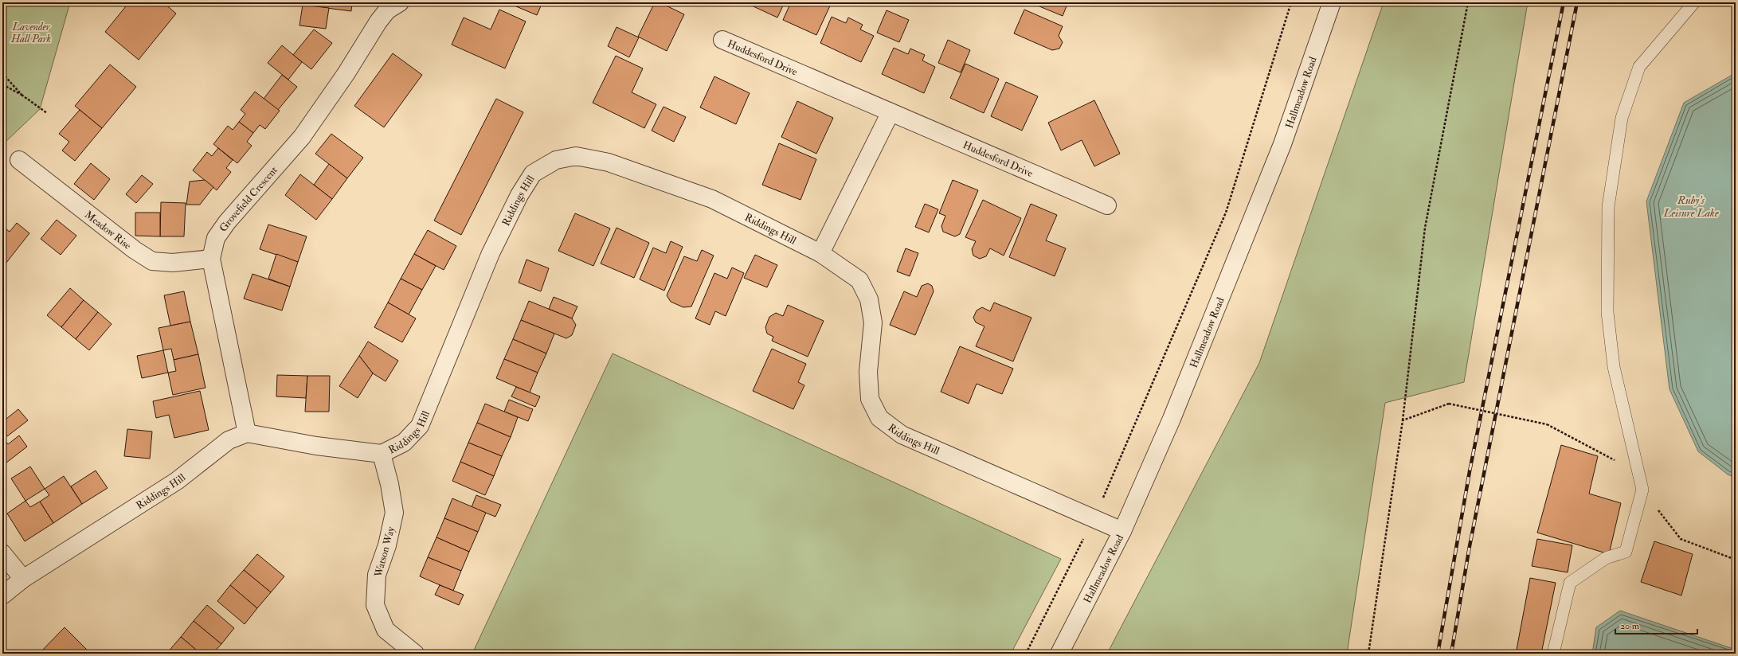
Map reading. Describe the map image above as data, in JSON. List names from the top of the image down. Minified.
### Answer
{"streets":{"street":["Huddesford Drive","Hallmeadow Road","Grovefield Crescent","Riddings Hill","Meadow Rise","Watson Way"]},"crossings":[["Hallmeadow Road","Riddings Hill"],["Grovefield Crescent","Riddings Hill"],["Grovefield Crescent","Meadow Rise"],["Riddings Hill","Watson Way"]],"water":["Ruby’s Leisure Lake"],"parks":["Lavender Hall Park"],"scale_bar":"20 m"}
